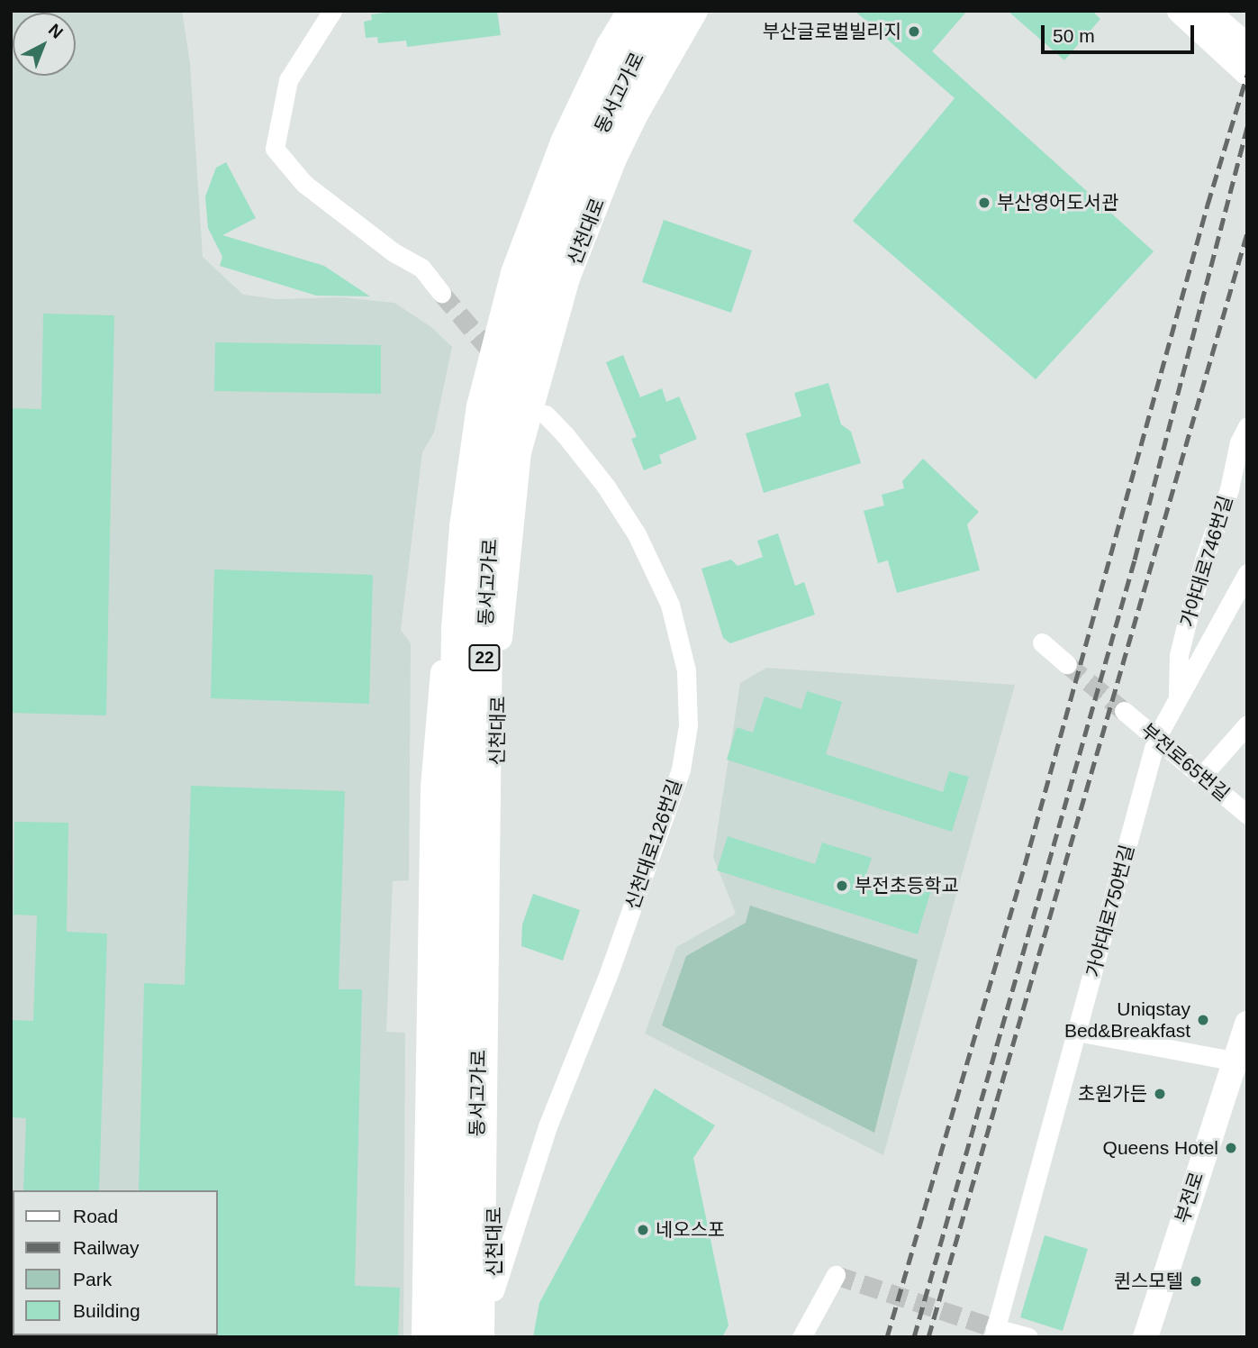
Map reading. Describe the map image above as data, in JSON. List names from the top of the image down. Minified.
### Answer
{"streets":{"highway":["동서고가로","22"],"main road":["신천대로","부전로"],"street":["가야대로746번길","부전로65번길","신천대로126번길","가야대로750번길"]},"crossings":[["신천대로","신천대로126번길"],["가야대로746번길","가야대로750번길"],["부전로65번길","가야대로750번길"]],"places":["부산글로벌빌리지","부산영어도서관","부전초등학교","Uniqstay Bed&Breakfast","초원가든","Queens Hotel","네오스포","퀸스모텔"],"legend":["Road","Railway","Park","Building"],"scale_bar":"50 m","north":"top right"}
